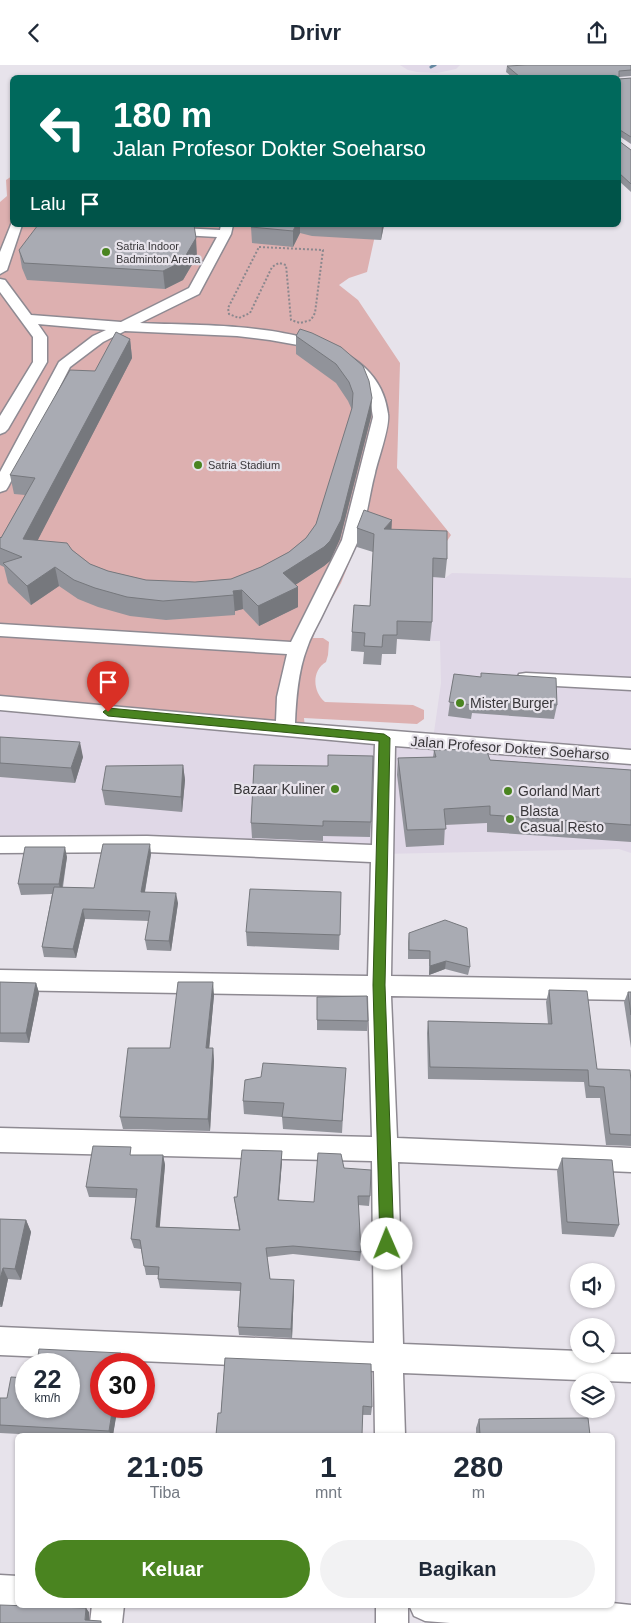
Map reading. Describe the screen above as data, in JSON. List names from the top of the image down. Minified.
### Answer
{"streets":{"street":["Jalan Profesor Dokter Soeharso"]},"places":["Satria Indoor Badminton Arena","Satria Stadium","Mister Burger","Bazaar Kuliner","Gorland Mart","Blasta Casual Resto"],"page":{"header":"Drivr","turn":["180 m","Jalan Profesor Dokter Soeharso"],"then":"Lalu","speed":"22 km/h","limit":"30","eta":["21:05","Tiba","1","mnt","280","m"],"buttons":["Keluar","Bagikan"]}}
